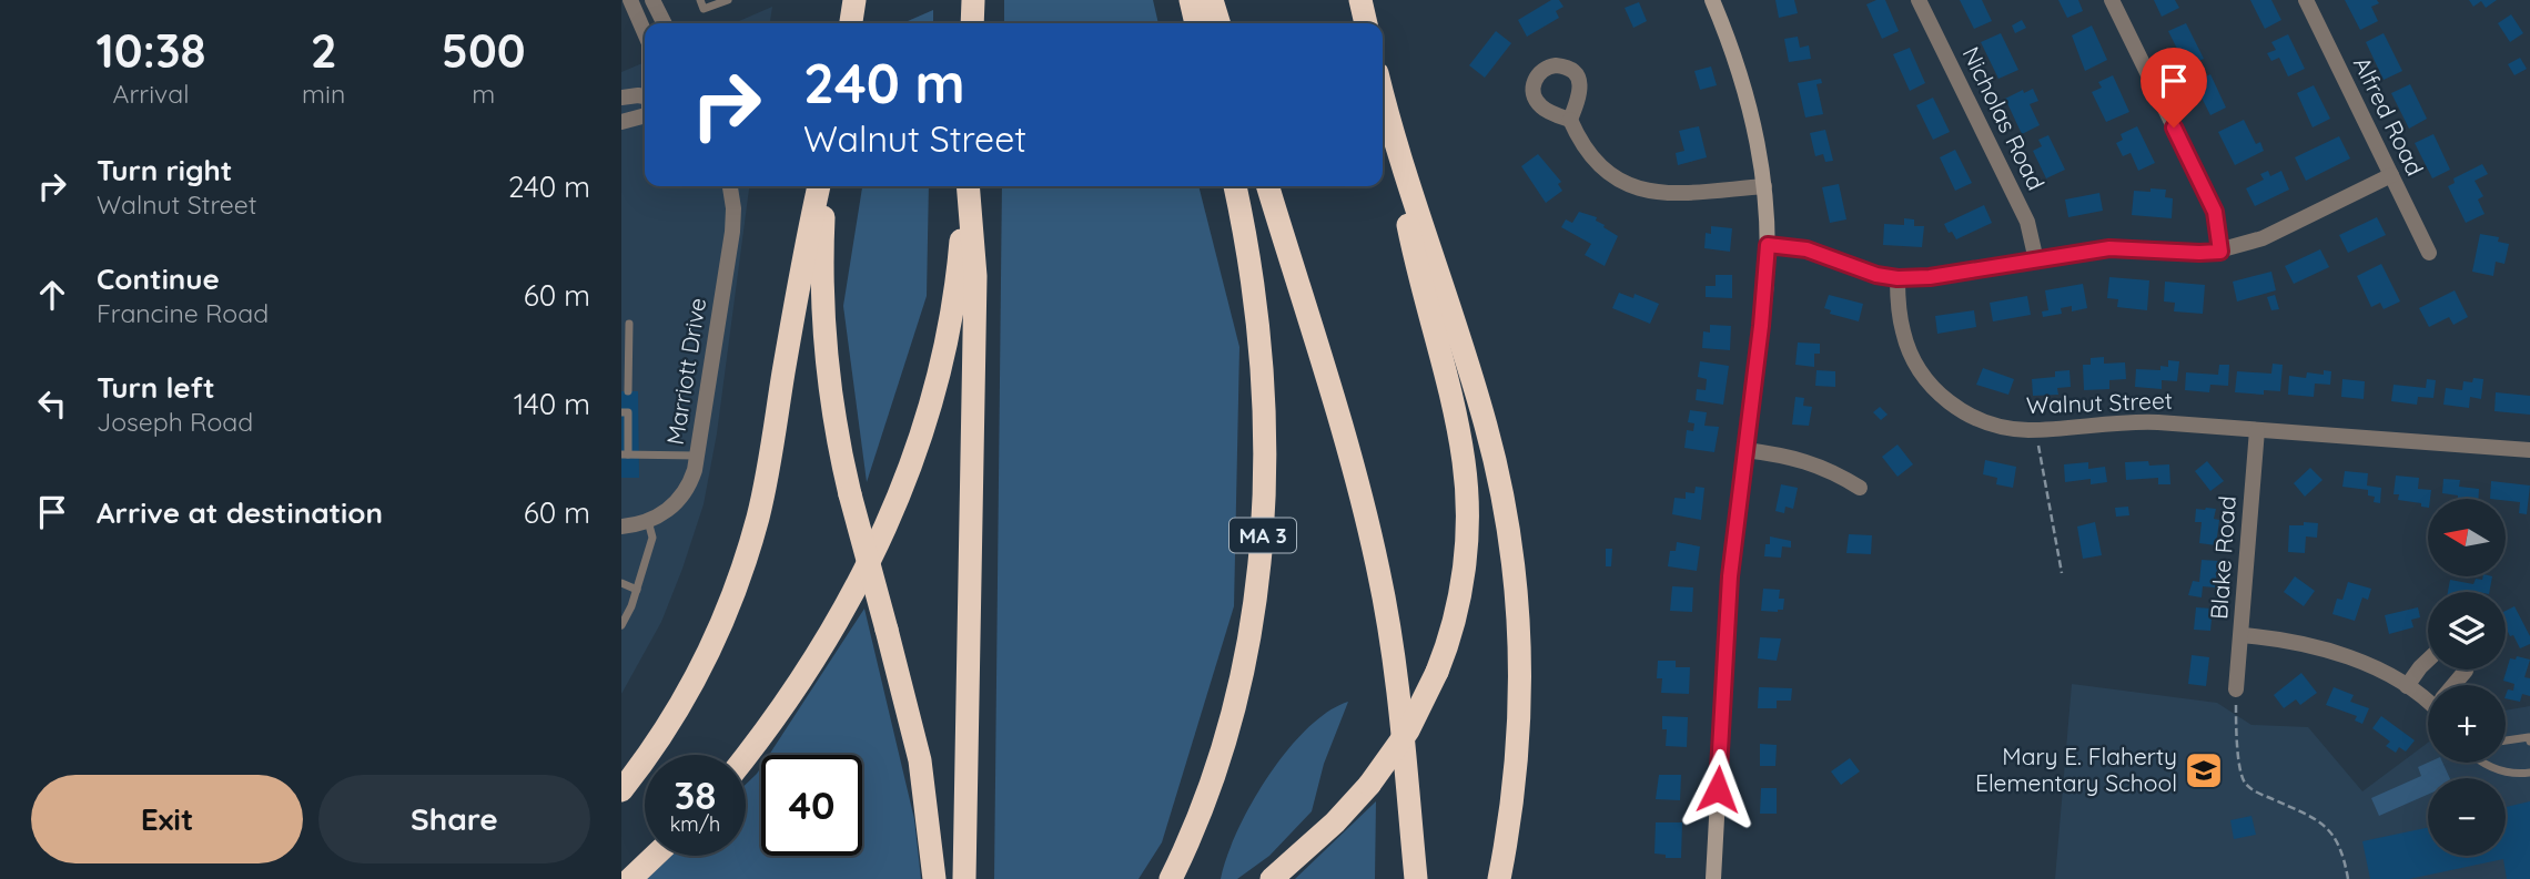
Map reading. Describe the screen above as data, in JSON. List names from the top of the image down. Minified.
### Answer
{"streets":{"highway":["MA 3"],"street":["Alfred Road","Nicholas Road","Marriott Drive","Walnut Street","Blake Road"]},"crossings":[["Walnut Street","Blake Road"]],"places":{"school or university":["Mary E. Flaherty Elementary School"]},"north":"left","page":{"eta":["10:38","Arrival","2","min","500","m"],"turn":["240 m","Walnut Street"],"list":[{"name":"Turn right","note":"Walnut Street","value":"240 m"},{"name":"Continue","note":"Francine Road","value":"60 m"},{"name":"Turn left","note":"Joseph Road","value":"140 m"},{"name":"Arrive at destination","value":"60 m"}],"map_buttons":["+","−"],"speed":"38 km/h","limit":"40","buttons":["Exit","Share"]}}
